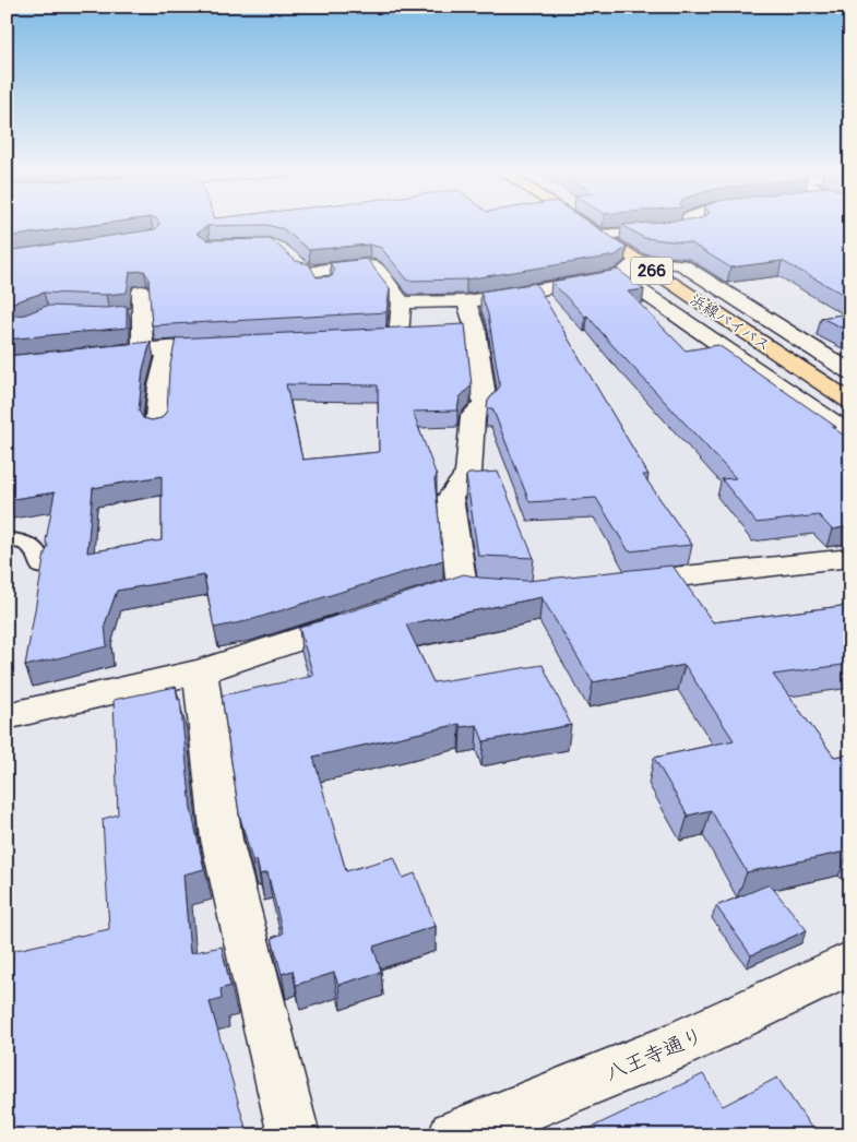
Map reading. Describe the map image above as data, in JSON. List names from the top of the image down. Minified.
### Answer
{"streets":{"highway":["266","浜線バイパス"],"street":["八王寺通り"]}}
